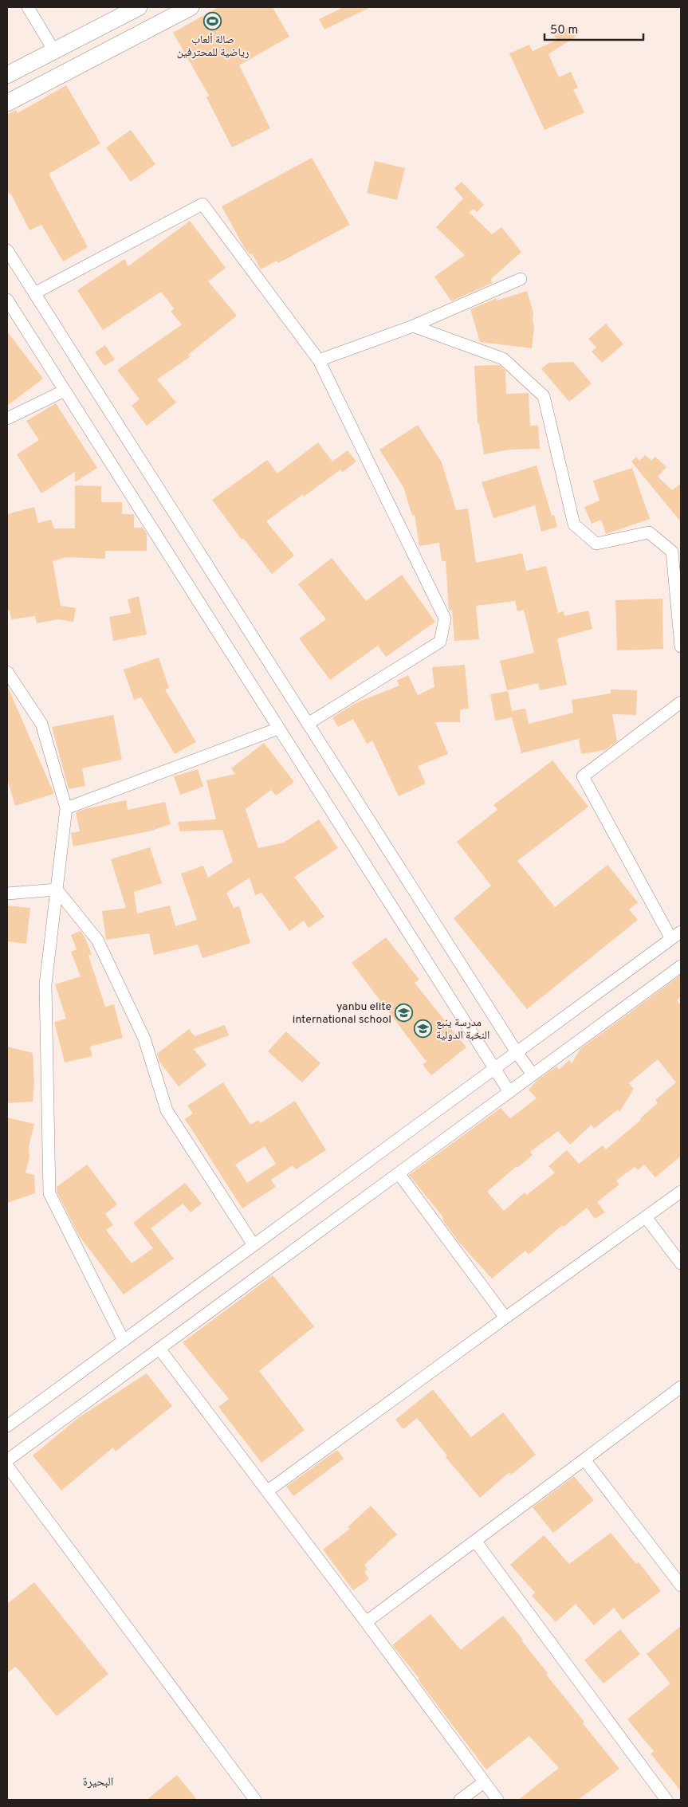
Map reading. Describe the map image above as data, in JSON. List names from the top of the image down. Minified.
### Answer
{"districts":["البحيرة"],"places":{"sports":["صالة ألعاب رياضية للمحترفين"],"school or university":["yanbu elite international school","مدرسة ينبع النخبة الدولية"]},"scale_bar":"50 m"}
